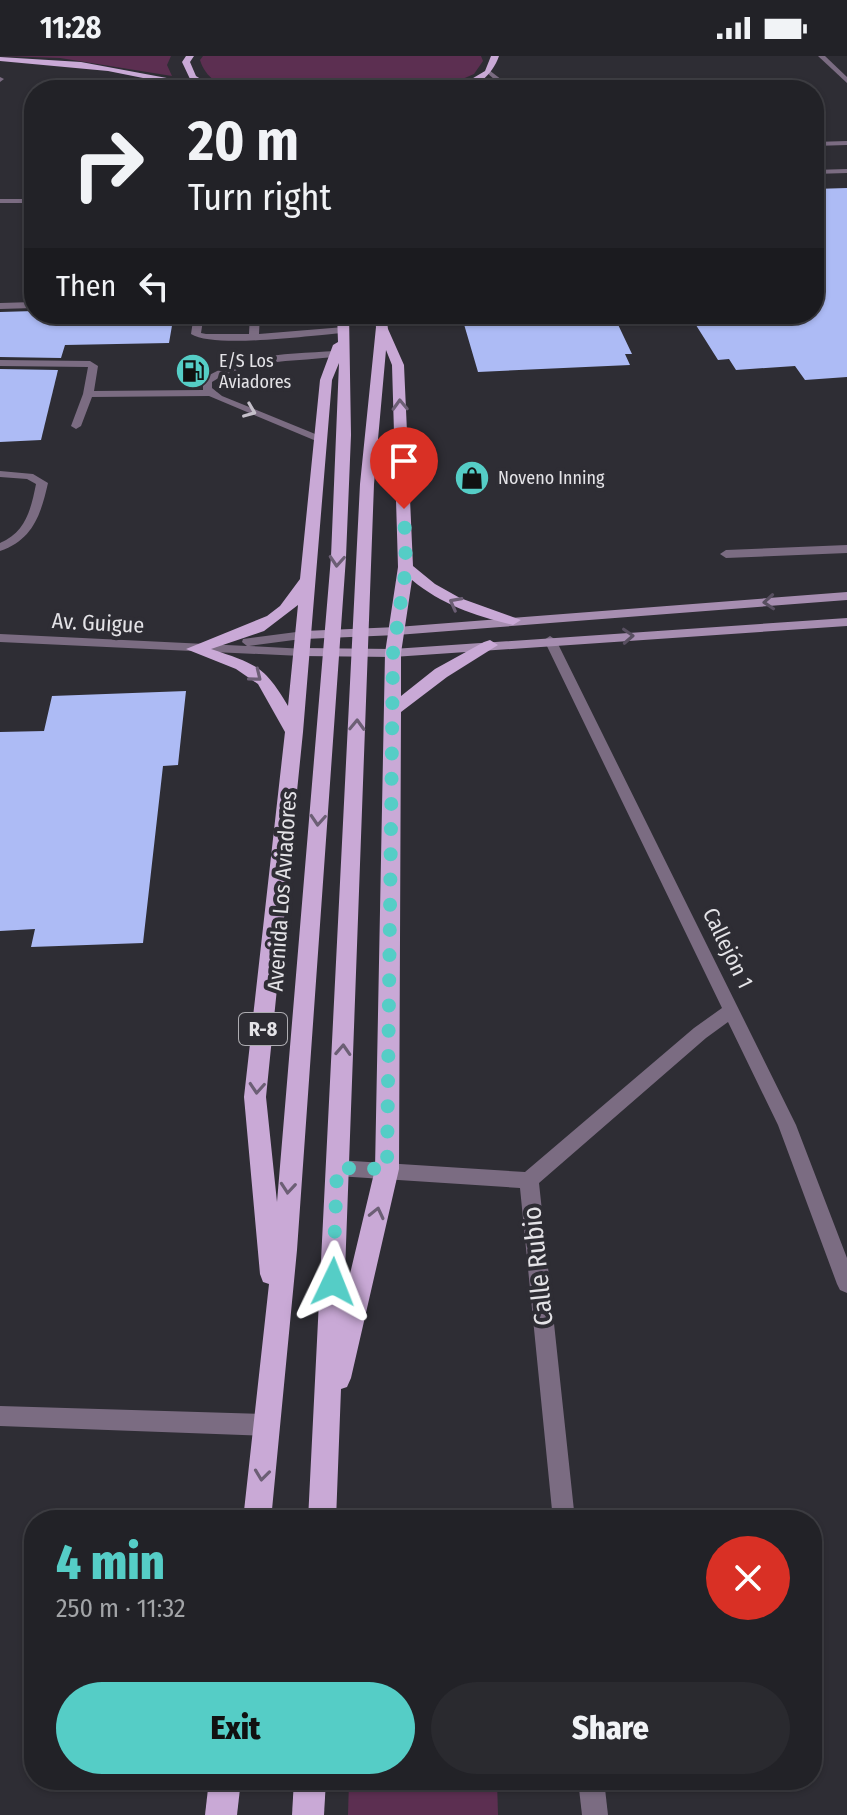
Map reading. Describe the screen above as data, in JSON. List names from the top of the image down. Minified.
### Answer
{"streets":{"main road":["Avenida Los Aviadores","R-8"],"street":["Av. Guigue","Callejón 1","Calle Rubio"]},"crossings":[["Av. Guigue","R-8"],["Avenida Los Aviadores","R-8"],["Callejón 1","Calle Rubio"]],"places":{"fuel station":["E/S Los Aviadores"],"shop":["Noveno Inning"]},"page":{"status":"11:28","turn":["20 m","Turn right"],"then":"Then","heading":["4 min","250 m · 11:32"],"buttons":["Exit","Share"]}}
